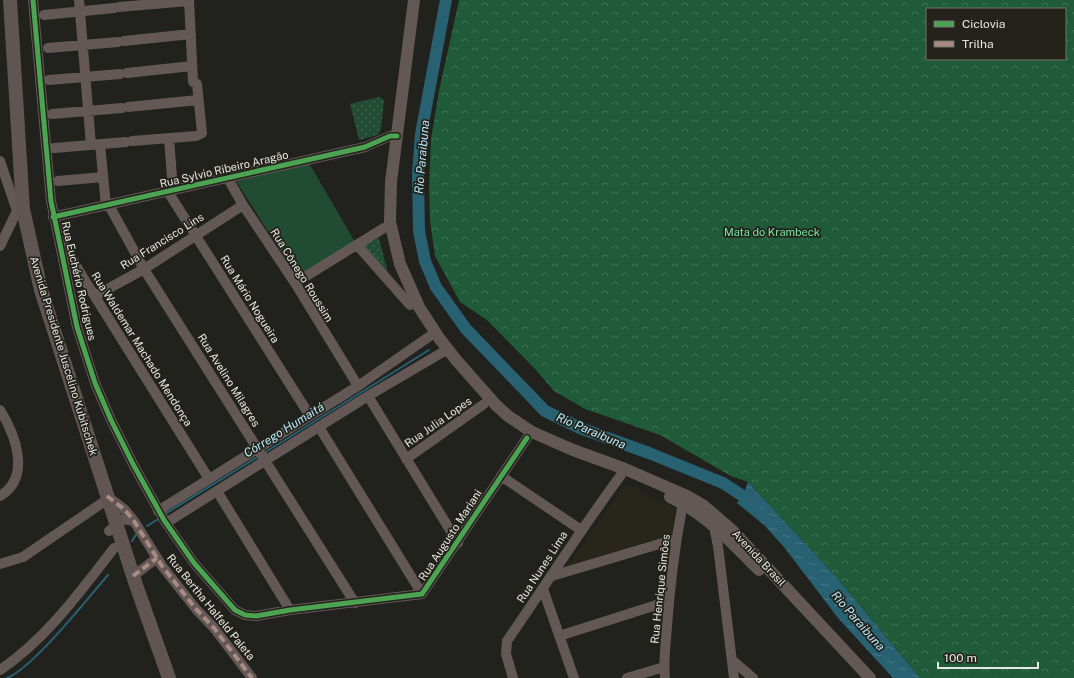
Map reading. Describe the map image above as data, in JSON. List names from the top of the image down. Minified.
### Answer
{"streets":{"highway":["Avenida Presidente Juscelino Kubitschek"],"main road":["Avenida Brasil"],"street":["Rua Sylvio Ribeiro Aragão","Rua Francisco Lins","Rua Cônego Roussim","Rua Euchério Rodrigues","Rua Mário Nogueira","Rua Waldemar Machado Mendonça","Rua Avelino Milagres","Rua Julia Lopes","Rua Augusto Mariani","Rua Nunes Lima","Rua Henrique Simões","Rua Bertha Halfeld Paleta"]},"crossings":[["Rua Sylvio Ribeiro Aragão","Rua Cônego Roussim"],["Rua Sylvio Ribeiro Aragão","Rua Euchério Rodrigues"],["Rua Sylvio Ribeiro Aragão","Rua Mário Nogueira"],["Rua Sylvio Ribeiro Aragão","Rua Avelino Milagres"],["Rua Francisco Lins","Rua Cônego Roussim"],["Rua Francisco Lins","Rua Mário Nogueira"],["Rua Francisco Lins","Rua Waldemar Machado Mendonça"],["Rua Francisco Lins","Rua Avelino Milagres"],["Rua Euchério Rodrigues","Rua Waldemar Machado Mendonça"],["Rua Euchério Rodrigues","Rua Augusto Mariani"],["Avenida Presidente Juscelino Kubitschek","Rua Bertha Halfeld Paleta"],["Rua Avelino Milagres","Rua Augusto Mariani"],["Avenida Brasil","Rua Nunes Lima"],["Avenida Brasil","Rua Henrique Simões"]],"water":["Rio Paraibuna","Córrego Humaitá"],"parks":["Mata do Krambeck"],"legend":["Ciclovia","Trilha"],"scale_bar":"100 m"}
